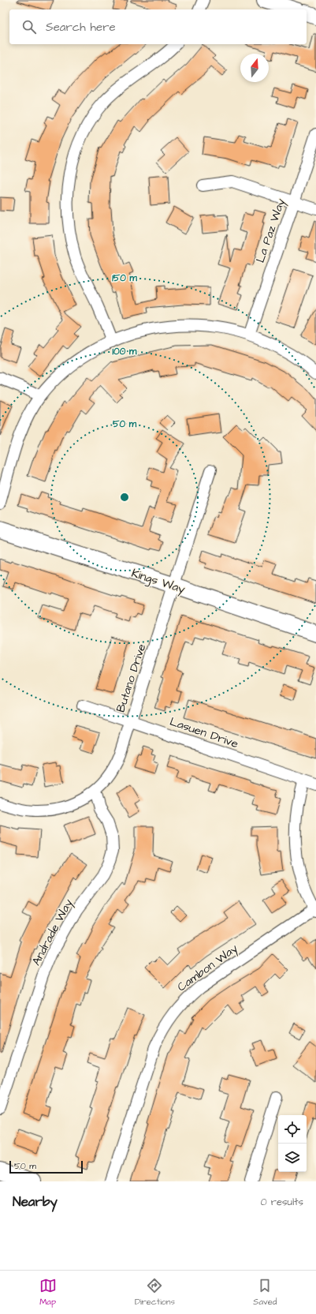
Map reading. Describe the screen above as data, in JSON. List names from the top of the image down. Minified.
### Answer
{"streets":{"street":["La Paz Way","Kings Way","Butano Drive","Lasuen Drive","Andrade Way","Cambon Way"]},"crossings":[["Kings Way","Butano Drive"],["Butano Drive","Lasuen Drive"],["Butano Drive","Andrade Way"]],"scale_bar":"50 m","north":"top","page":{"search":"Search here","scale":"50 m","heading":["Nearby","0 results"],"nav":["Map","Directions","Saved"]},"rings":["150 m","100 m","50 m"]}
